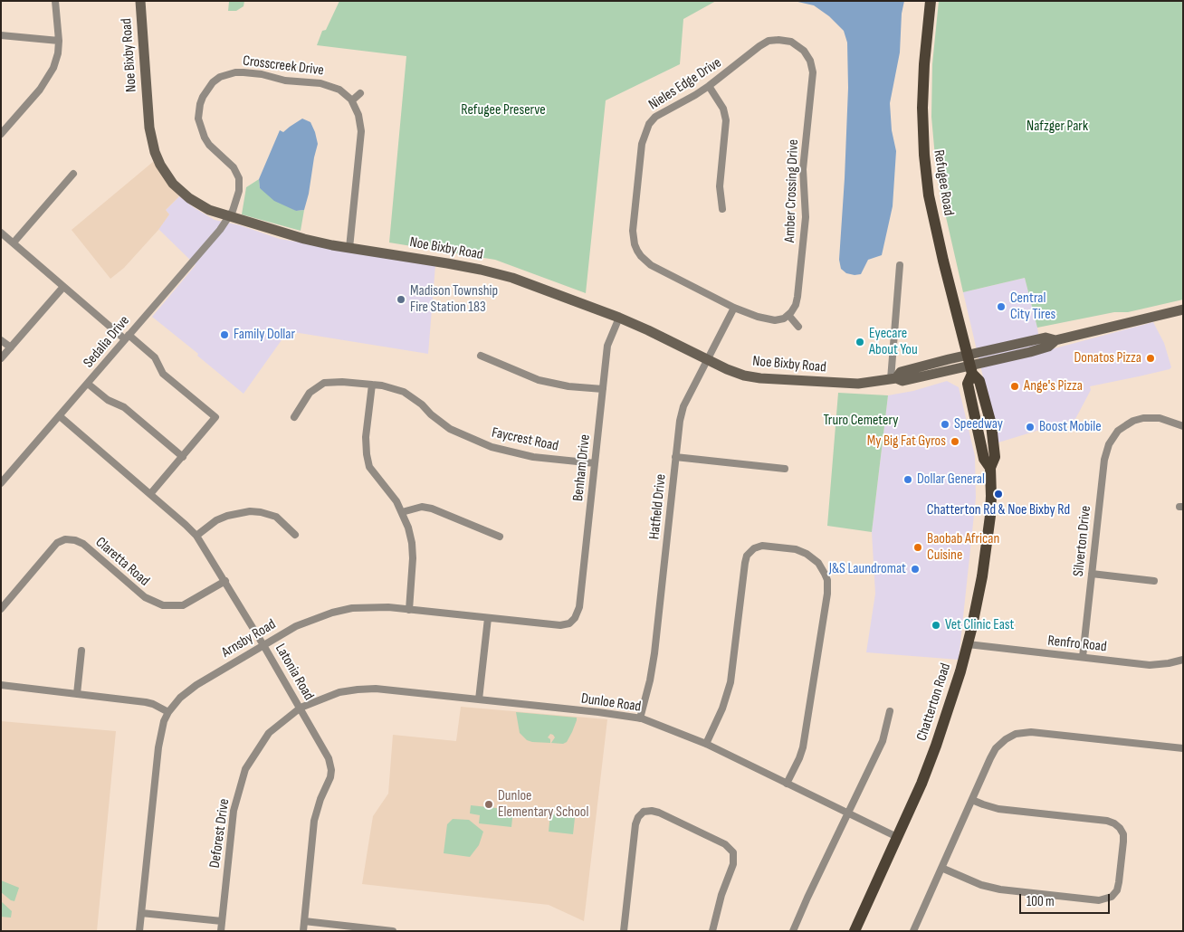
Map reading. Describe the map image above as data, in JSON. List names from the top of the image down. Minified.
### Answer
{"streets":{"main road":["Refugee Road","Chatterton Road"],"street":["Noe Bixby Road","Crosscreek Drive","Nieles Edge Drive","Amber Crossing Drive","Sedalia Drive","Faycrest Road","Benham Drive","Hatfield Drive","Silverton Drive","Claretta Road","Arnsby Road","Renfro Road","Latonia Road","Dunloe Road","Deforest Drive"]},"crossings":[["Noe Bixby Road","Crosscreek Drive"],["Noe Bixby Road","Refugee Road"],["Noe Bixby Road","Sedalia Drive"],["Noe Bixby Road","Benham Drive"],["Noe Bixby Road","Hatfield Drive"],["Noe Bixby Road","Chatterton Road"],["Crosscreek Drive","Sedalia Drive"],["Nieles Edge Drive","Amber Crossing Drive"],["Nieles Edge Drive","Hatfield Drive"],["Refugee Road","Chatterton Road"],["Sedalia Drive","Latonia Road"],["Faycrest Road","Benham Drive"],["Benham Drive","Arnsby Road"],["Hatfield Drive","Dunloe Road"],["Silverton Drive","Renfro Road"],["Claretta Road","Latonia Road"],["Arnsby Road","Latonia Road"],["Renfro Road","Chatterton Road"],["Latonia Road","Dunloe Road"],["Latonia Road","Deforest Drive"],["Chatterton Road","Dunloe Road"],["Dunloe Road","Deforest Drive"]],"parks":["Refugee Preserve","Nafzger Park","Truro Cemetery"],"places":["Madison Township Fire Station 183","Central City Tires","Family Dollar","Eyecare About You","Donatos Pizza","Ange's Pizza","Speedway","Boost Mobile","My Big Fat Gyros","Dollar General","Chatterton Rd & Noe Bixby Rd","Baobab African Cuisine","J&S Laundromat","Vet Clinic East","Dunloe Elementary School"],"scale_bar":"100 m"}
